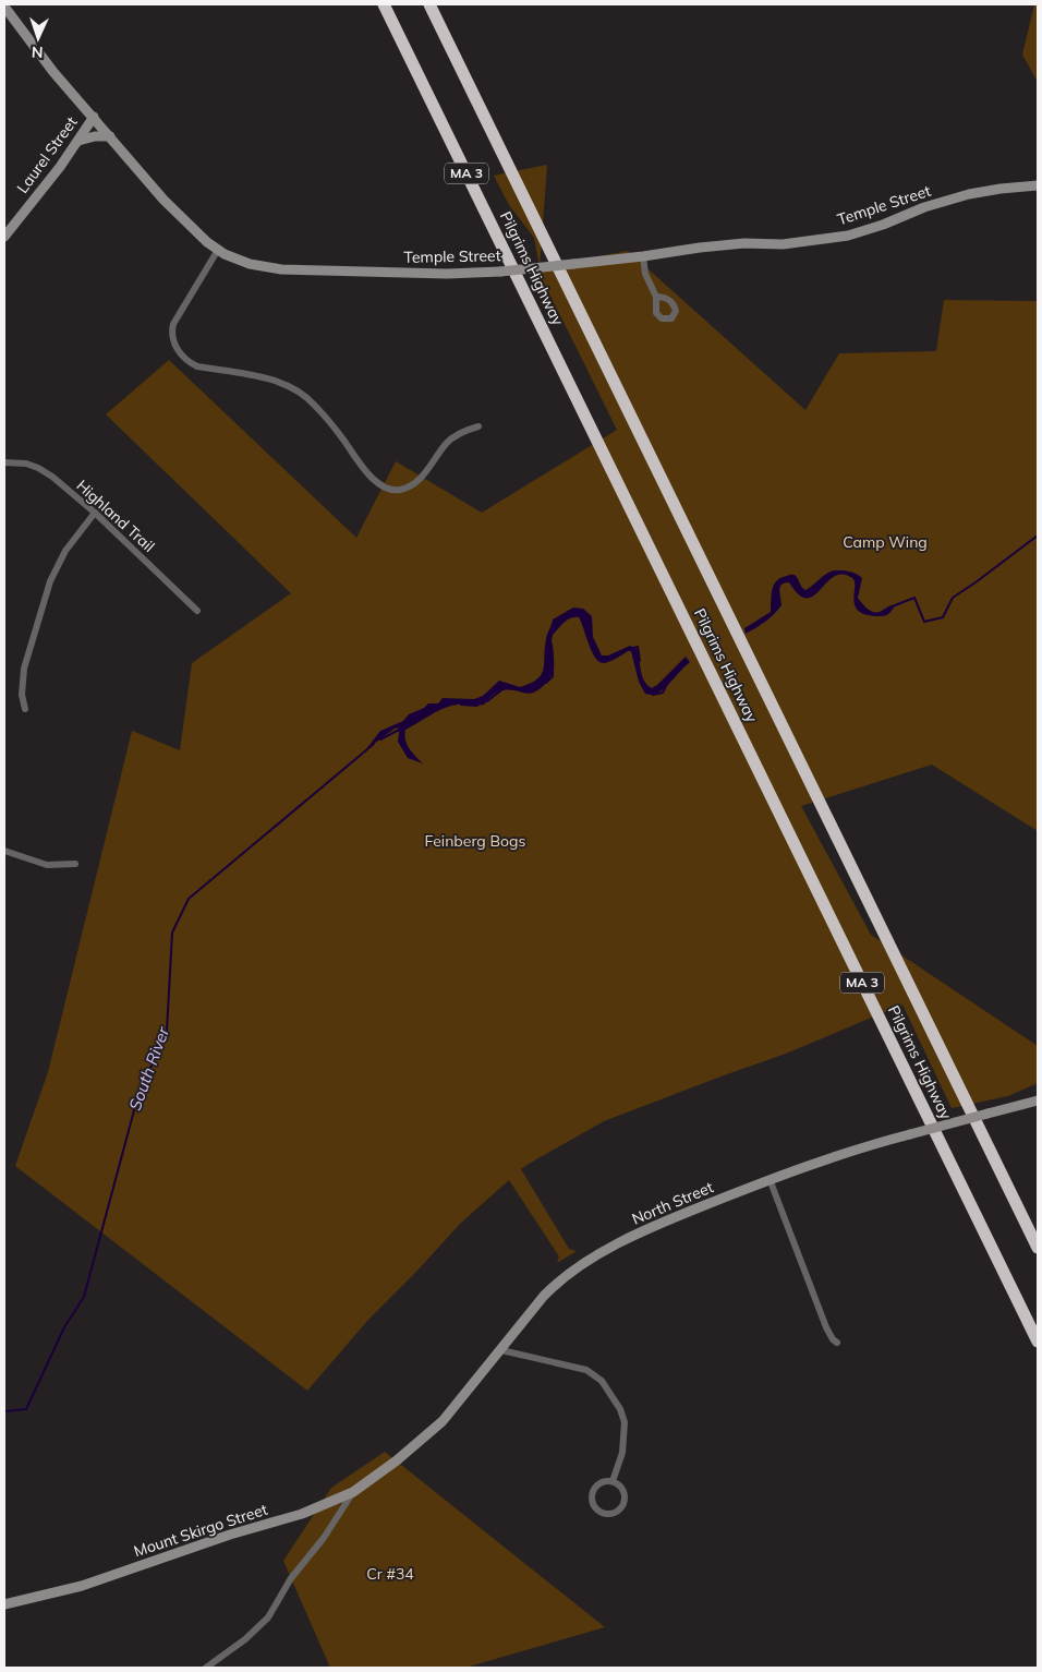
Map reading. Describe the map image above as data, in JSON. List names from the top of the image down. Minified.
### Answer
{"streets":{"highway":["MA 3","Pilgrims Highway"],"main road":["Laurel Street","Temple Street","North Street","Mount Skirgo Street"],"street":["Highland Trail"]},"crossings":[["Laurel Street","Temple Street"],["North Street","Mount Skirgo Street"]],"water":["South River"],"parks":["Camp Wing","Feinberg Bogs","Cr #34"],"north":"bottom"}
